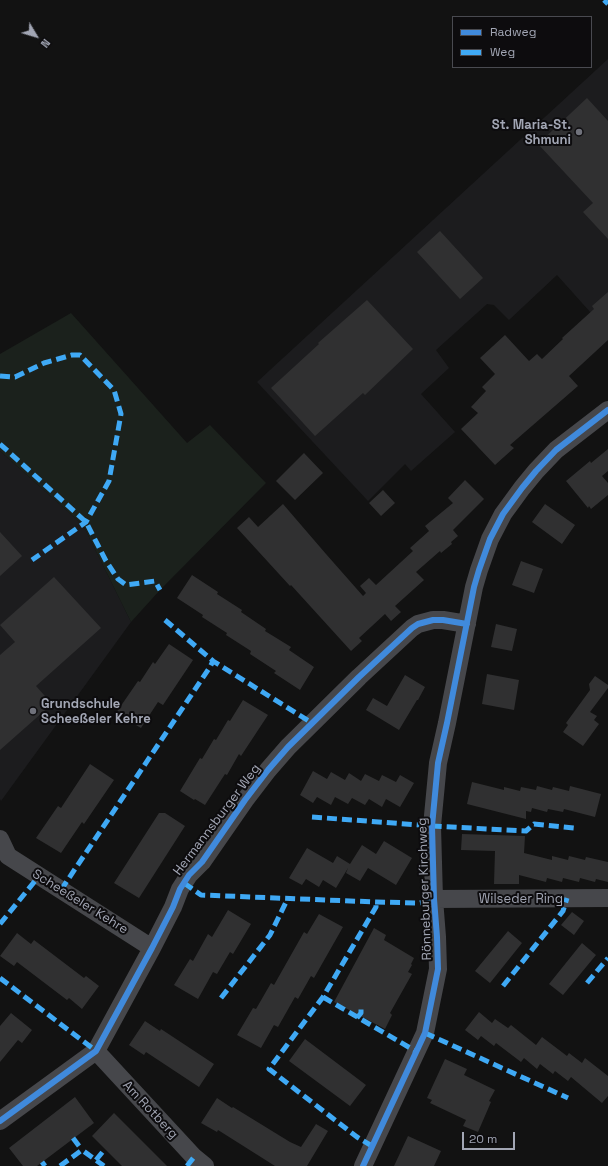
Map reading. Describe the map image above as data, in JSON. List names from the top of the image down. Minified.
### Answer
{"streets":{"street":["Hermannsburger Weg","Rönneburger Kirchweg","Wilseder Ring","Scheeßeler Kehre","Am Rotberg"]},"crossings":[["Hermannsburger Weg","Rönneburger Kirchweg"],["Hermannsburger Weg","Scheeßeler Kehre"],["Hermannsburger Weg","Am Rotberg"],["Rönneburger Kirchweg","Wilseder Ring"]],"places":["St. Maria-St. Shmuni","Grundschule Scheeßeler Kehre"],"legend":["Radweg","Weg"],"scale_bar":"20 m","north":"bottom right"}
